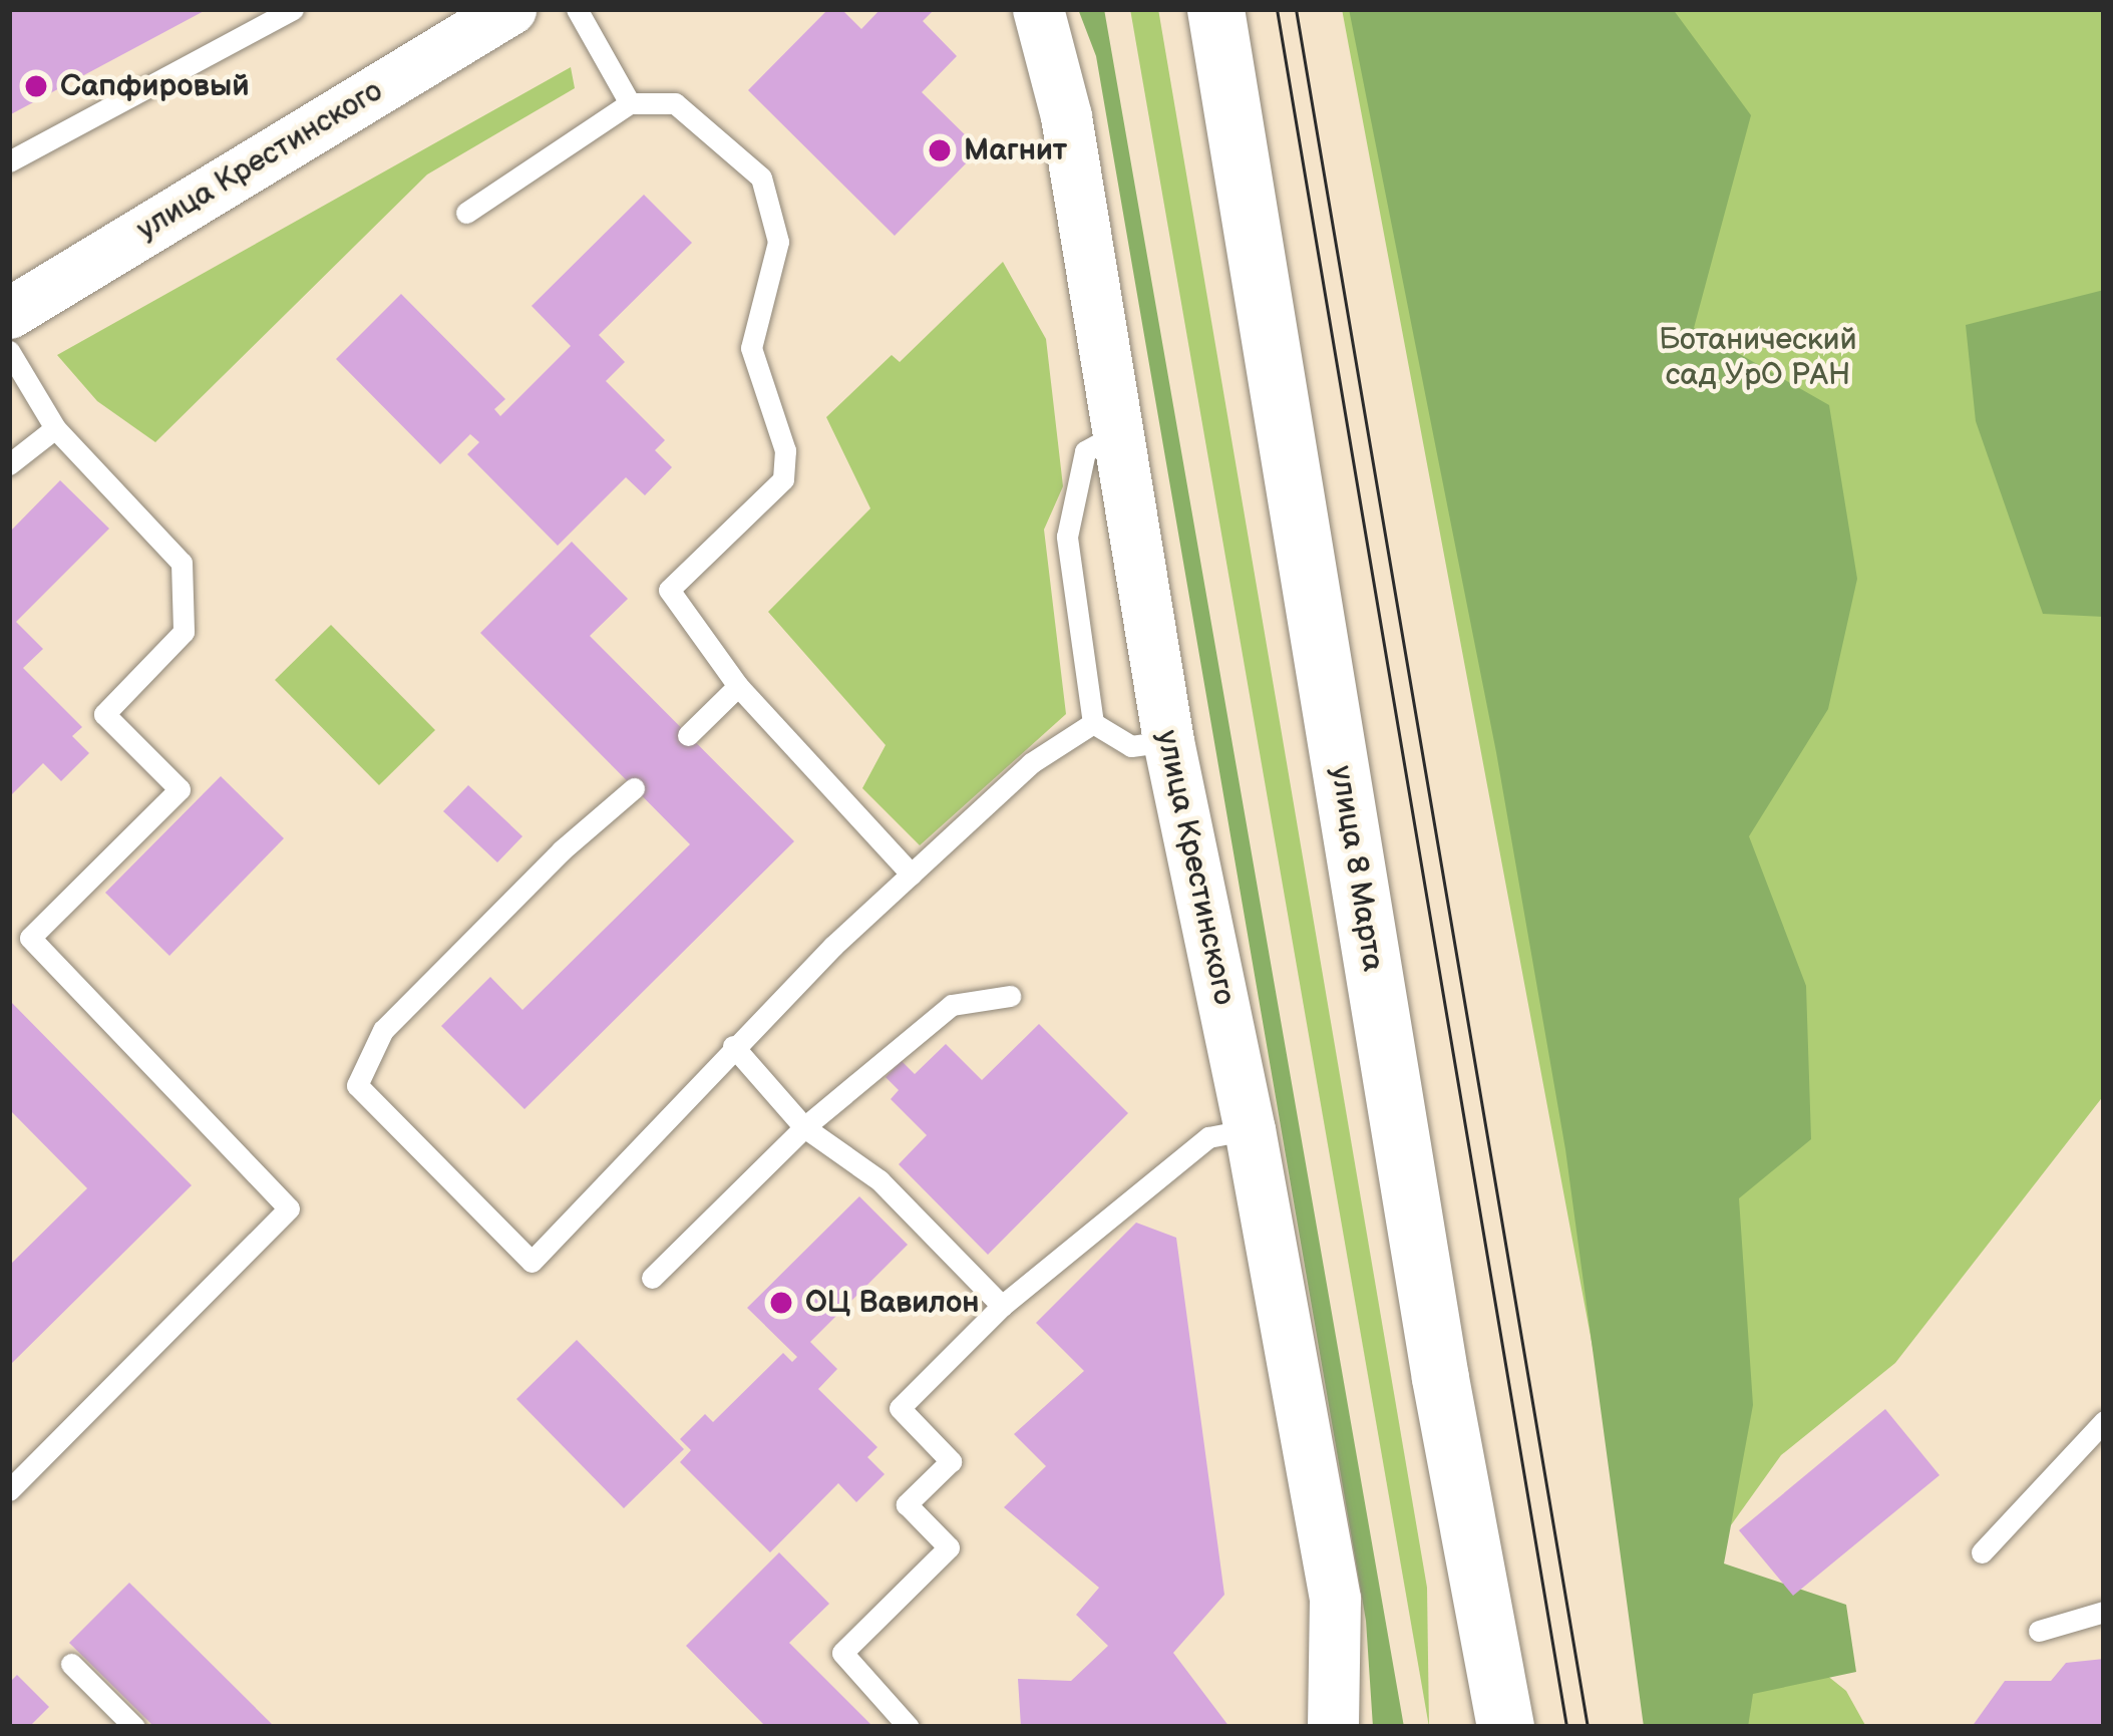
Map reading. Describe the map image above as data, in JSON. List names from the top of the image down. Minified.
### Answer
{"streets":{"main road":["улица 8 Марта"],"street":["улица Крестинского"]},"parks":["Ботанический сад УрО РАН"],"places":["Сапфировый","Магнит","ОЦ Вавилон"]}
